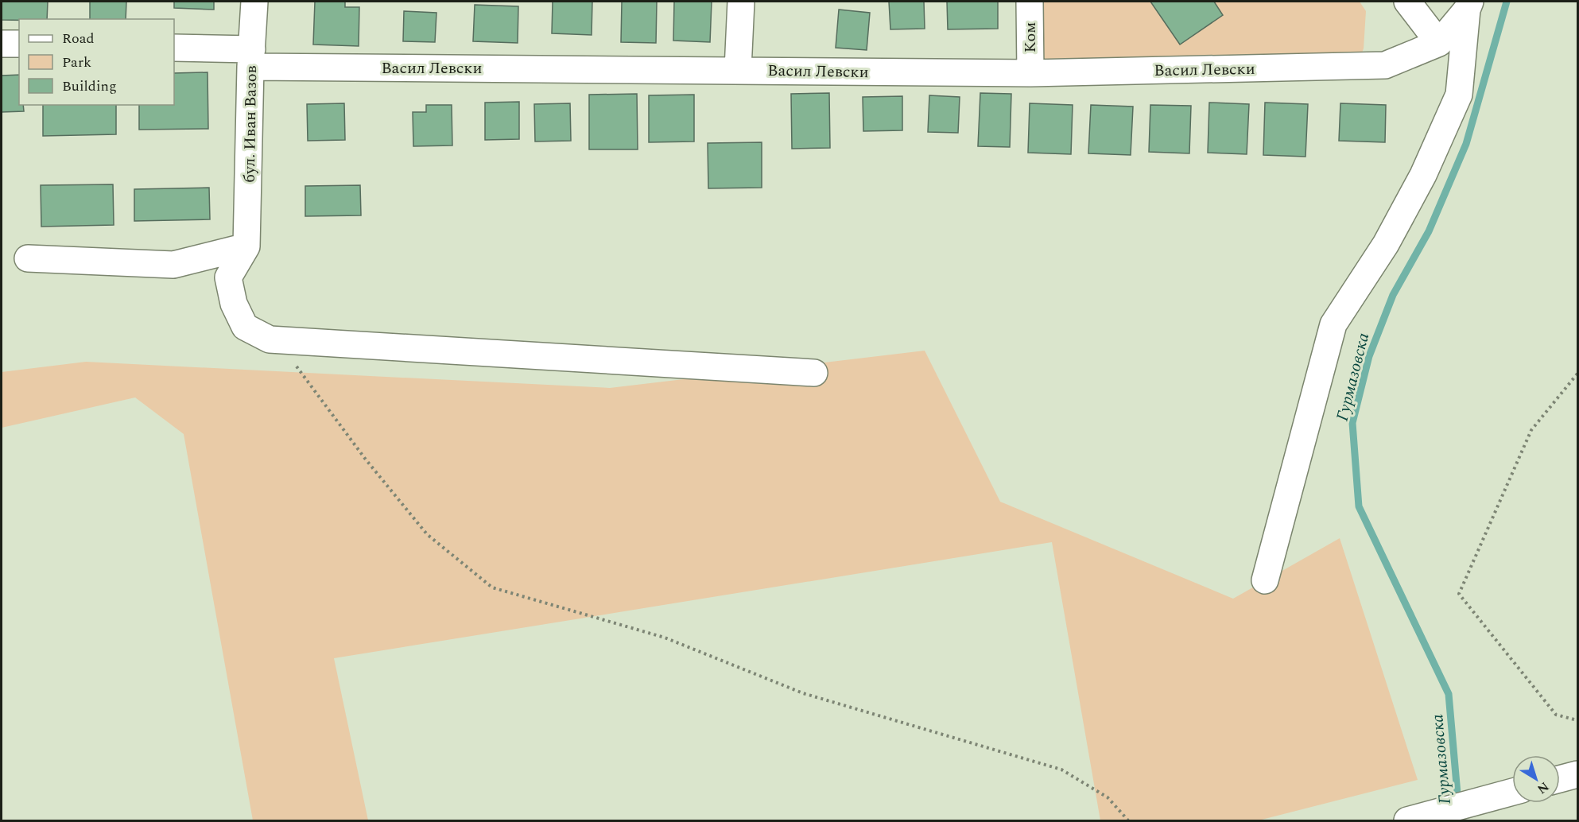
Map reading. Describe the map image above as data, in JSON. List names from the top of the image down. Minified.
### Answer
{"streets":{"street":["Ком","Васил Левски","бул. Иван Вазов"]},"crossings":[["Ком","Васил Левски"],["Васил Левски","бул. Иван Вазов"]],"water":["Гурмазовска"],"legend":["Road","Park","Building"],"north":"bottom right"}
